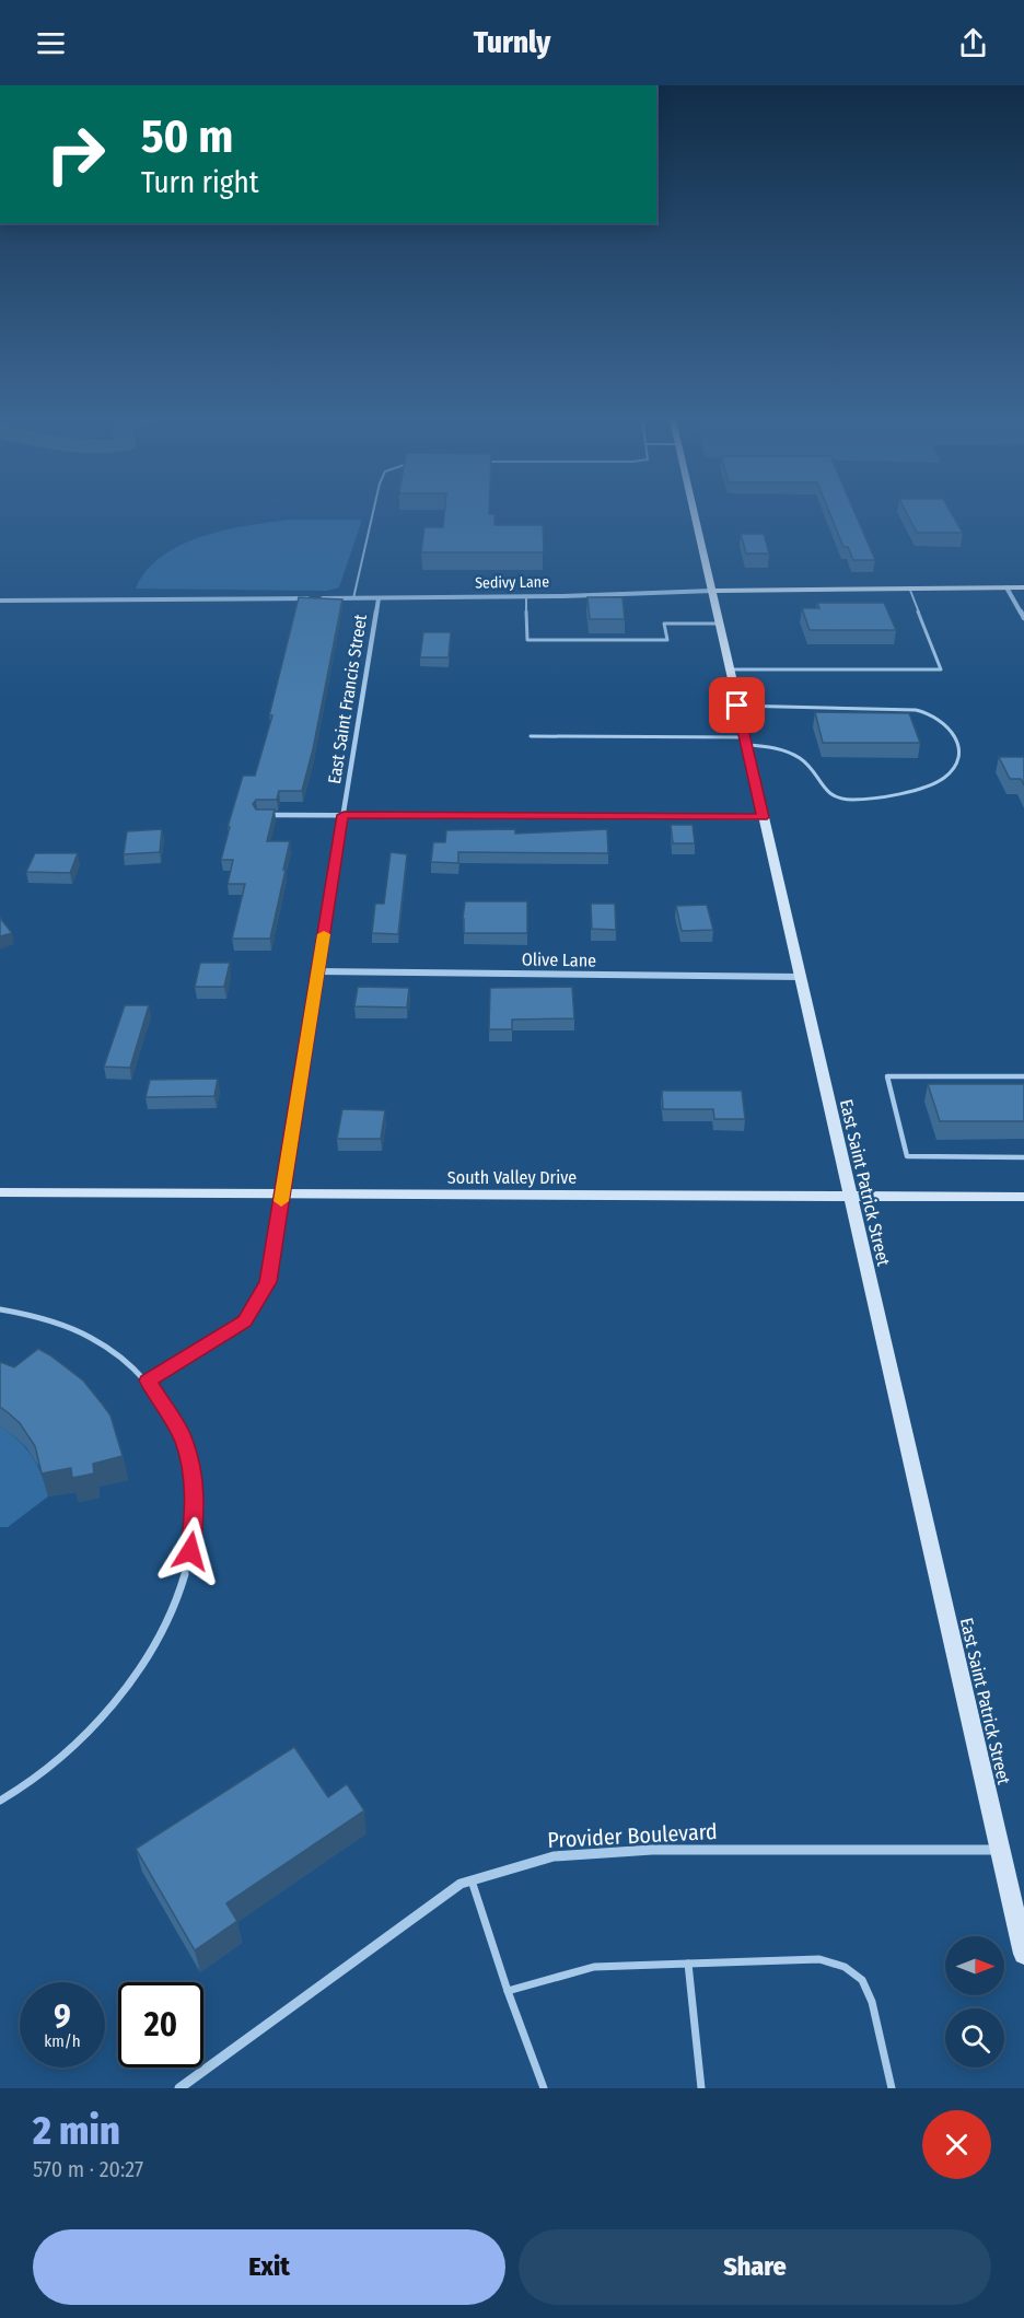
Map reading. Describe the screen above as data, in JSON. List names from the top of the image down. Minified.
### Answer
{"streets":{"main road":["Sedivy Lane","South Valley Drive","East Saint Patrick Street"],"street":["East Saint Francis Street","Olive Lane","Provider Boulevard"]},"crossings":[["Sedivy Lane","East Saint Francis Street"],["Sedivy Lane","East Saint Patrick Street"],["East Saint Francis Street","Olive Lane"],["East Saint Francis Street","South Valley Drive"],["Olive Lane","East Saint Patrick Street"],["South Valley Drive","East Saint Patrick Street"],["East Saint Patrick Street","Provider Boulevard"]],"north":"right","page":{"header":"Turnly","turn":["50 m","Turn right"],"speed":"9 km/h","limit":"20","heading":["2 min","570 m · 20:27"],"buttons":["Exit","Share"]}}
